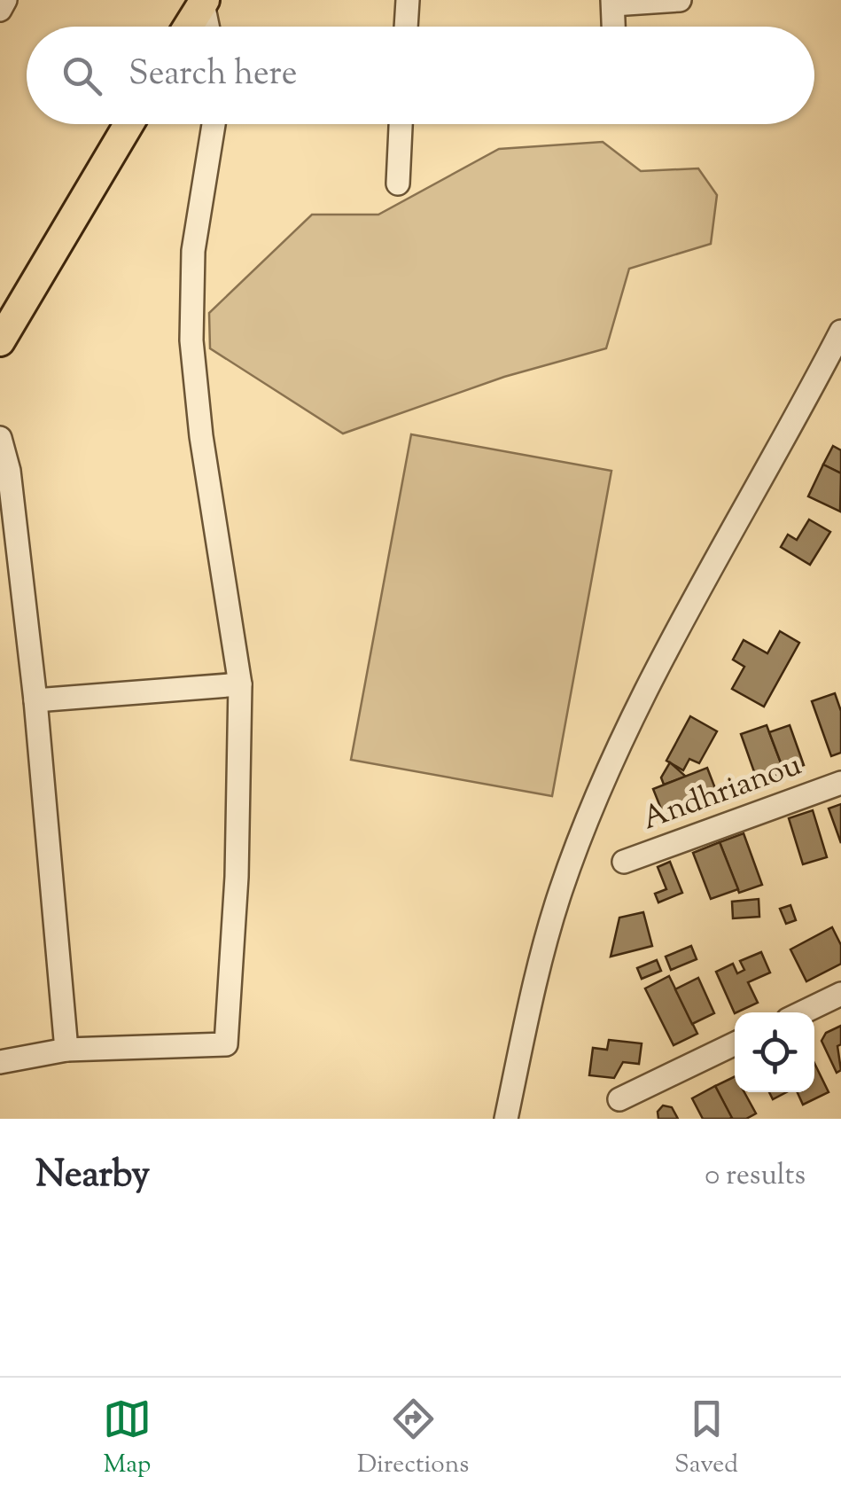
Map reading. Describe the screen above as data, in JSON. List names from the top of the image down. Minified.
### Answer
{"streets":{"street":["Andhrianou"]},"page":{"search":"Search here","heading":["Nearby","0 results"],"nav":["Map","Directions","Saved"]}}
